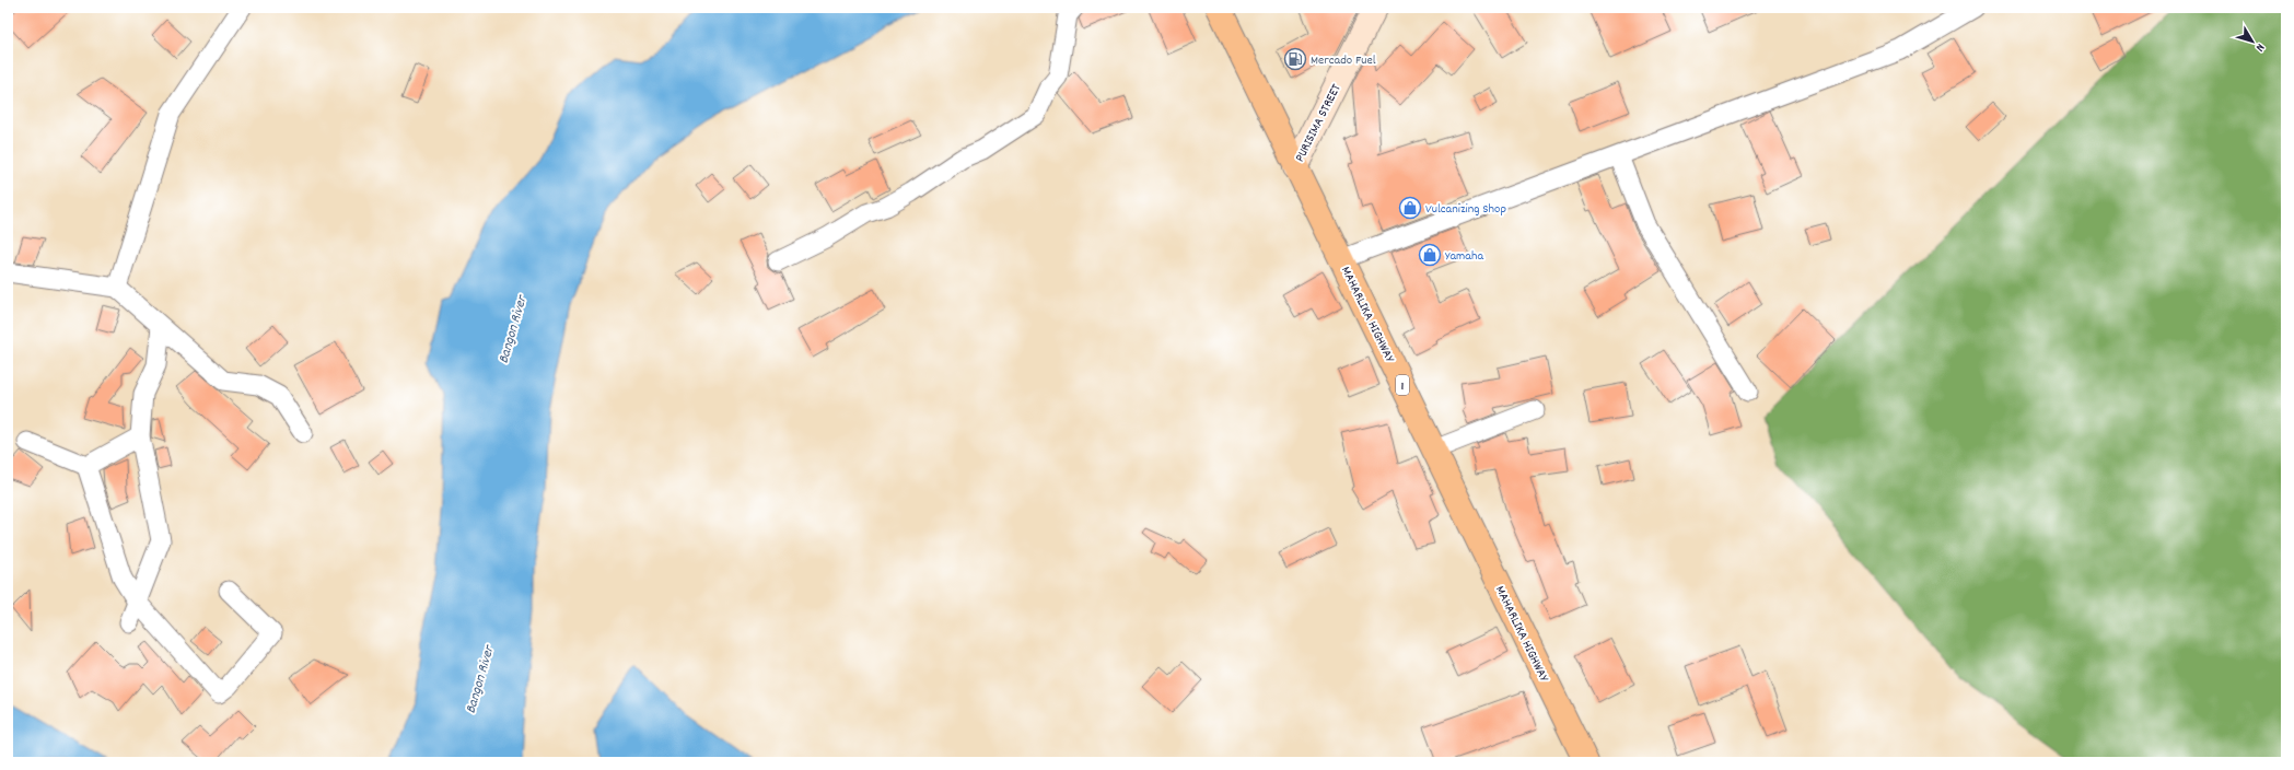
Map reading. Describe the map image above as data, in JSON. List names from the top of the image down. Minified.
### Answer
{"streets":{"highway":["MAHARLIKA HIGHWAY","1"],"street":["PURISIMA STREET"]},"crossings":[["PURISIMA STREET","MAHARLIKA HIGHWAY"]],"water":["Bangon River"],"places":{"fuel station":["Mercado Fuel"],"shop":["Vulcanizing Shop","Yamaha"]},"north":"bottom right"}
